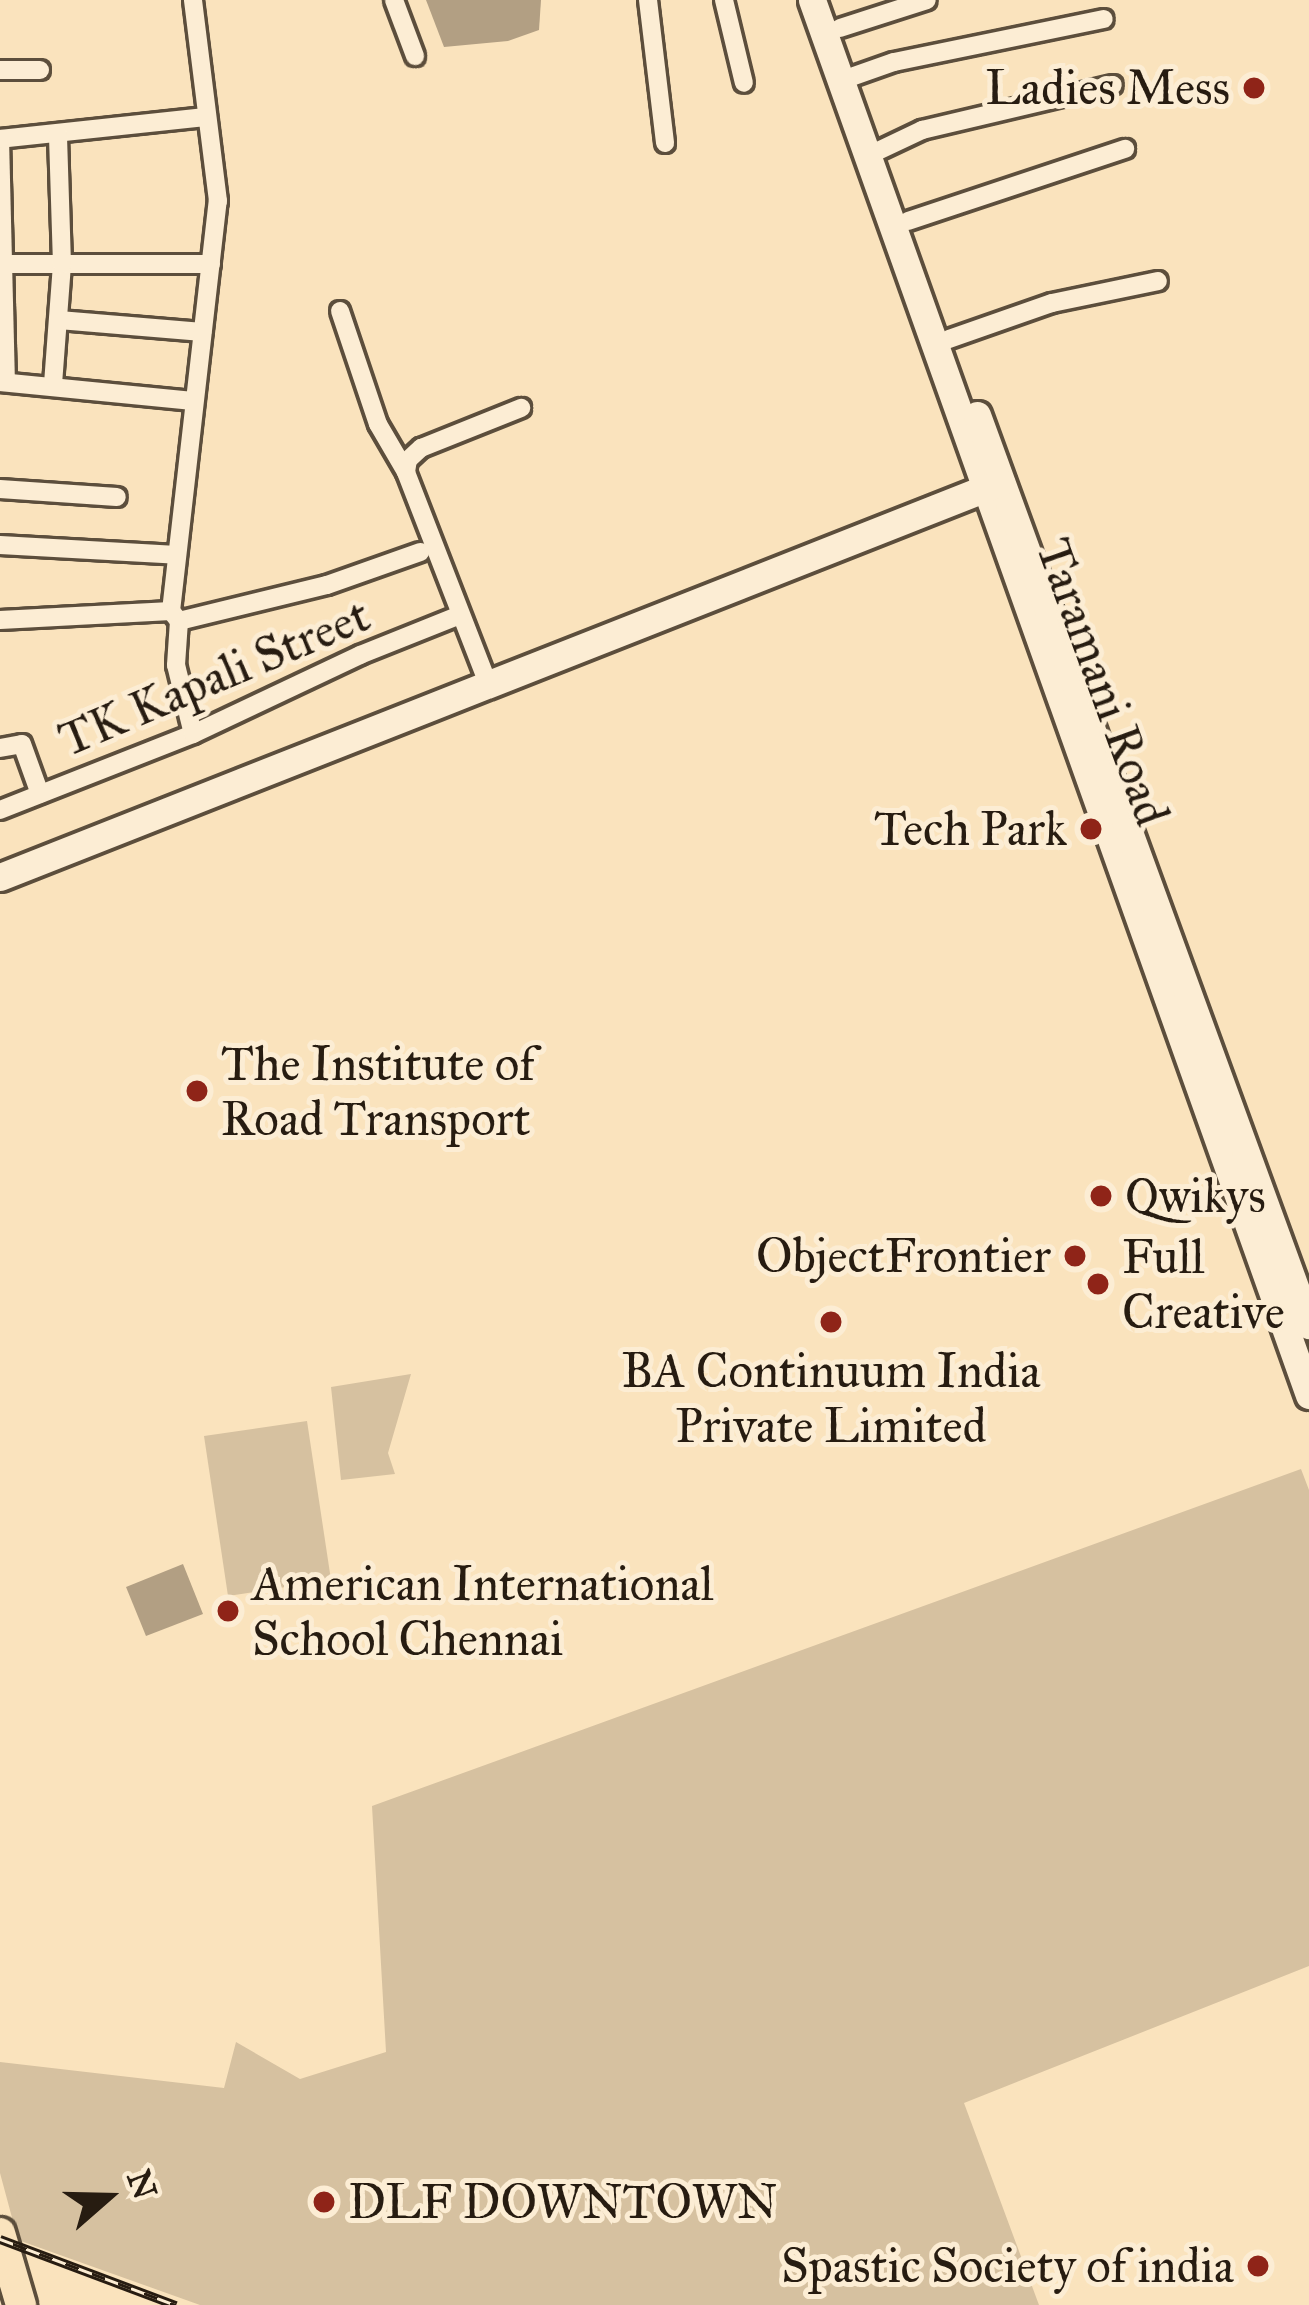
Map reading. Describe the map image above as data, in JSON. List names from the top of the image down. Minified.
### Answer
{"streets":{"street":["TK Kapali Street","Taramani Road"]},"places":["Ladies Mess","Tech Park","The Institute of Road Transport","Qwikys","ObjectFrontier","Full Creative","BA Continuum India Private Limited","American International School Chennai","DLF DOWNTOWN","Spastic Society of india"],"north":"right"}
